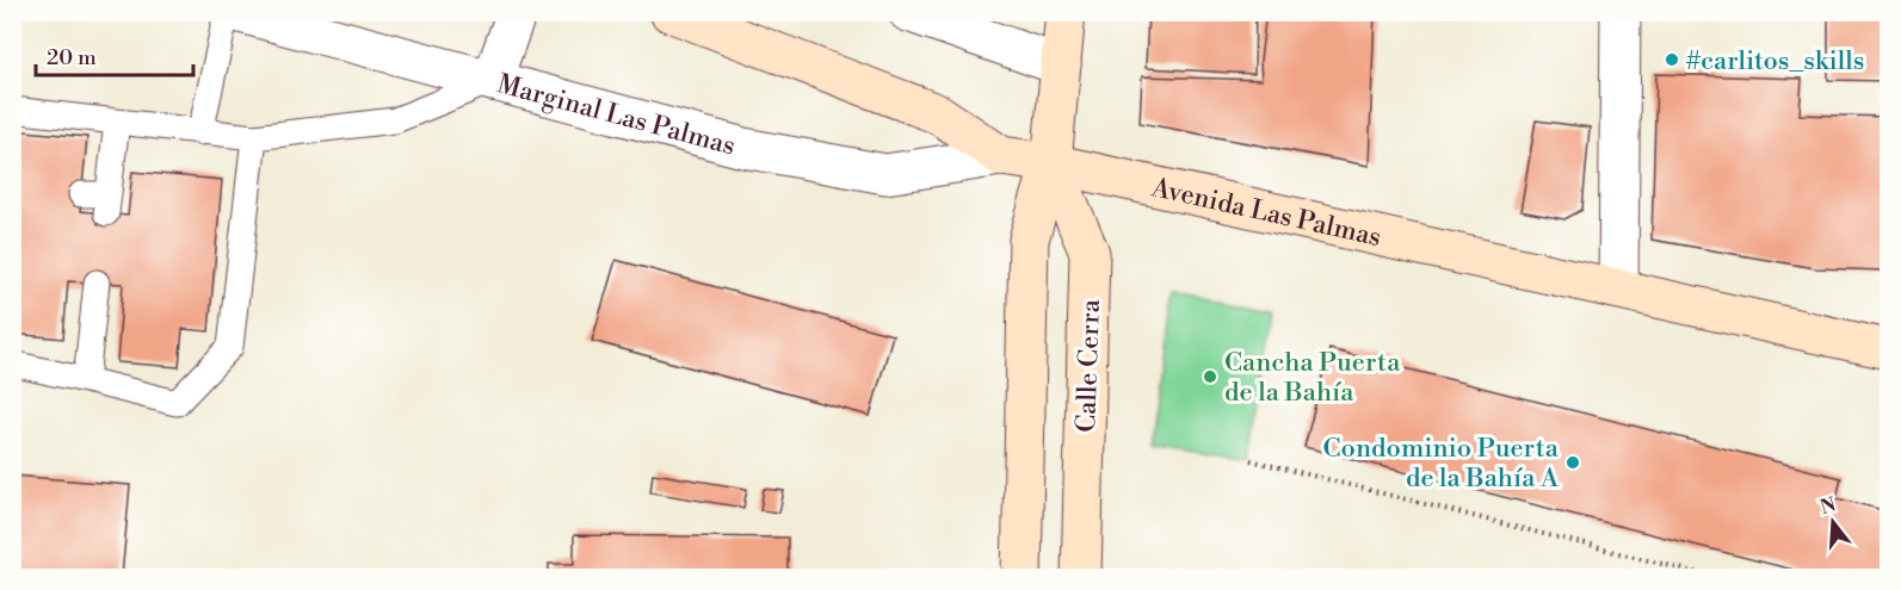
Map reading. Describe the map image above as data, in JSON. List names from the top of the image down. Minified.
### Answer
{"streets":{"street":["Marginal Las Palmas","Avenida Las Palmas","Calle Cerra"]},"crossings":[["Marginal Las Palmas","Avenida Las Palmas"],["Avenida Las Palmas","Calle Cerra"]],"places":["#carlitos_skills","Cancha Puerta de la Bahía","Condominio Puerta de la Bahía A"],"scale_bar":"20 m","north":"top"}
